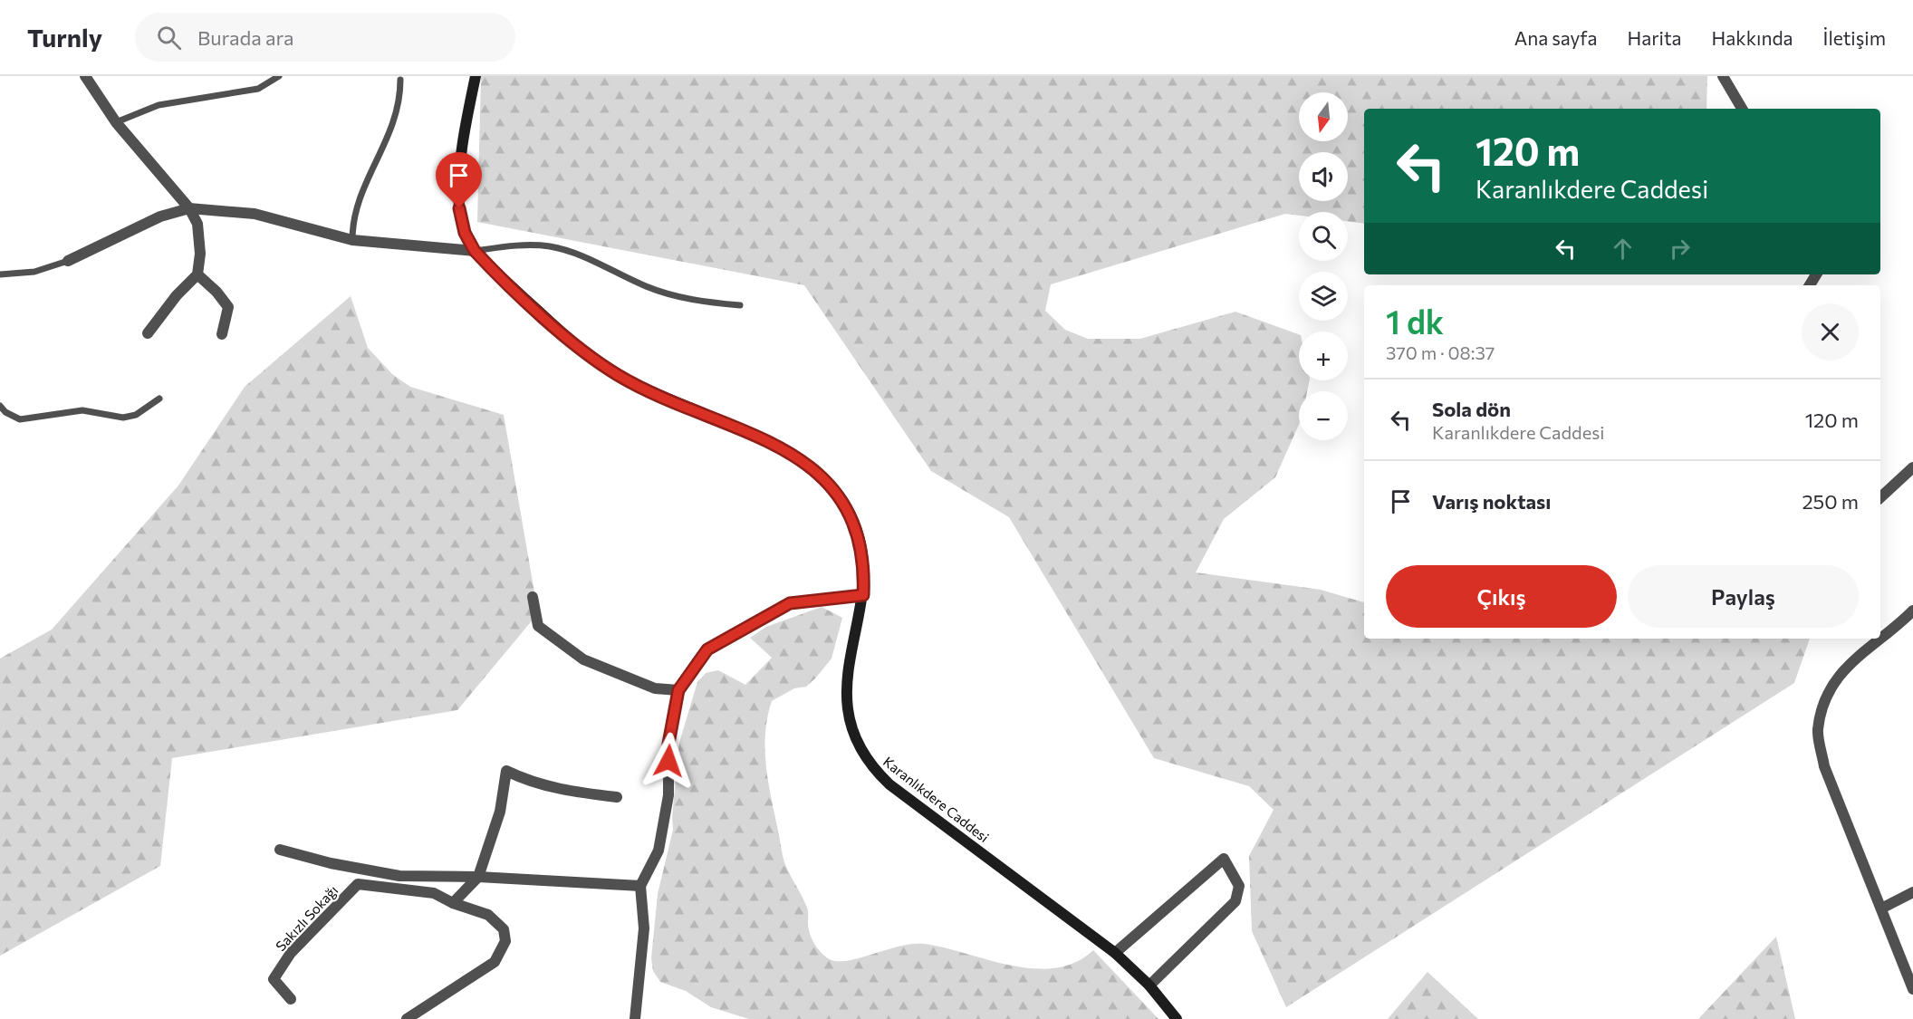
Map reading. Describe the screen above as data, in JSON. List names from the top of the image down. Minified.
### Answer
{"streets":{"main road":["Karanlıkdere Caddesi"],"street":["Sakızlı Sokağı"]},"north":"bottom","page":{"header":"Turnly","search":"Burada ara","nav":["Ana sayfa","Harita","Hakkında","İletişim"],"map_buttons":["+","−"],"turn":["120 m","Karanlıkdere Caddesi"],"heading":["1 dk","370 m · 08:37"],"list":[{"name":"Sola dön","note":"Karanlıkdere Caddesi","value":"120 m"},{"name":"Varış noktası","value":"250 m"}],"buttons":["Çıkış","Paylaş"]}}
